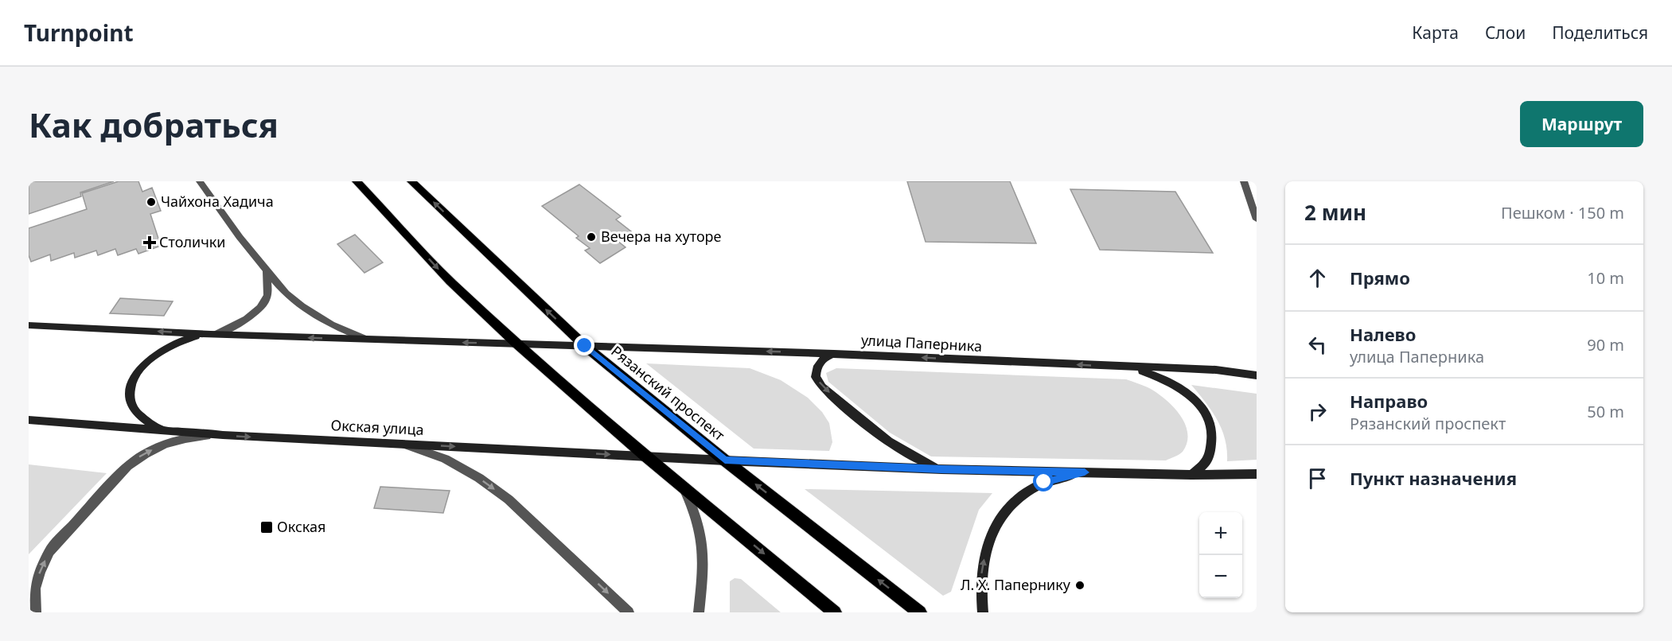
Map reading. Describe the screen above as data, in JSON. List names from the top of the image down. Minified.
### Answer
{"streets":{"main road":["улица Паперника","Рязанский проспект","Окская улица"]},"crossings":[["улица Паперника","Рязанский проспект"],["Рязанский проспект","Окская улица"]],"one_way":["улица Паперника","Окская улица"],"places":{"other":["Чайхона Хадича","Вечера на хуторе","Л. Х. Папернику"],"health":["Столички"],"transit":["Окская"]},"page":{"header":"Turnpoint","nav":["Карта","Слои","Поделиться"],"buttons":"Маршрут","title":"Как добраться","heading":["2 мин","Пешком · 150 m"],"list":[["Прямо","10 m"],["Налево","улица Паперника","90 m"],["Направо","Рязанский проспект","50 m"],"Пункт назначения"],"map_buttons":["+","−"]}}
